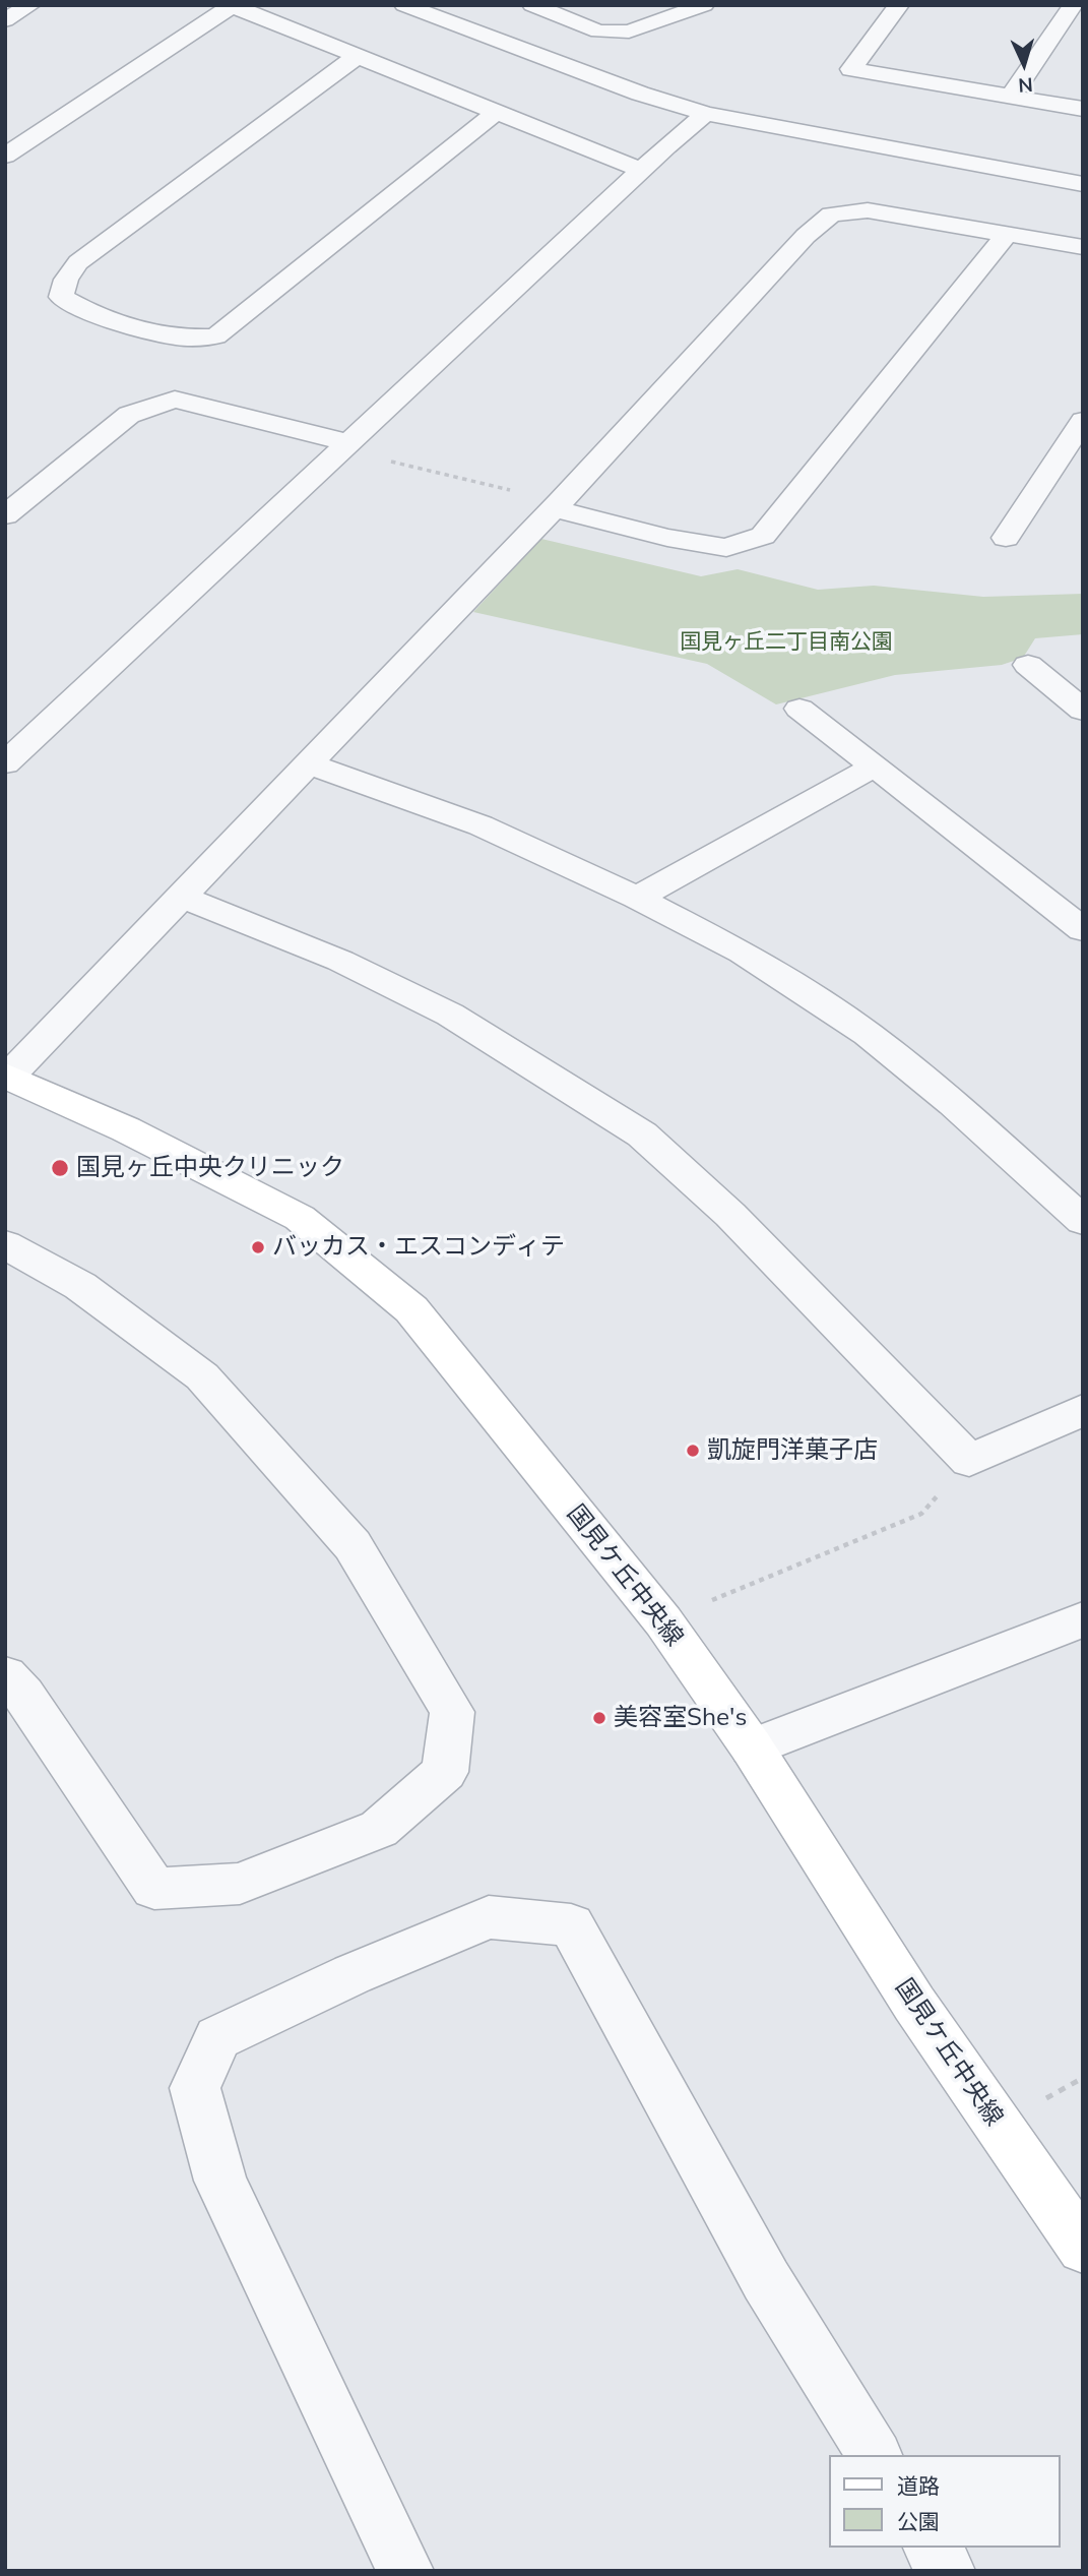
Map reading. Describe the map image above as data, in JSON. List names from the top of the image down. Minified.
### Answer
{"streets":{"street":["国見ケ丘中央線"]},"parks":["国見ヶ丘二丁目南公園"],"places":["国見ヶ丘中央クリニック","バッカス・エスコンディテ","凱旋門洋菓子店","美容室She's"],"legend":["道路","公園"],"north":"bottom"}
